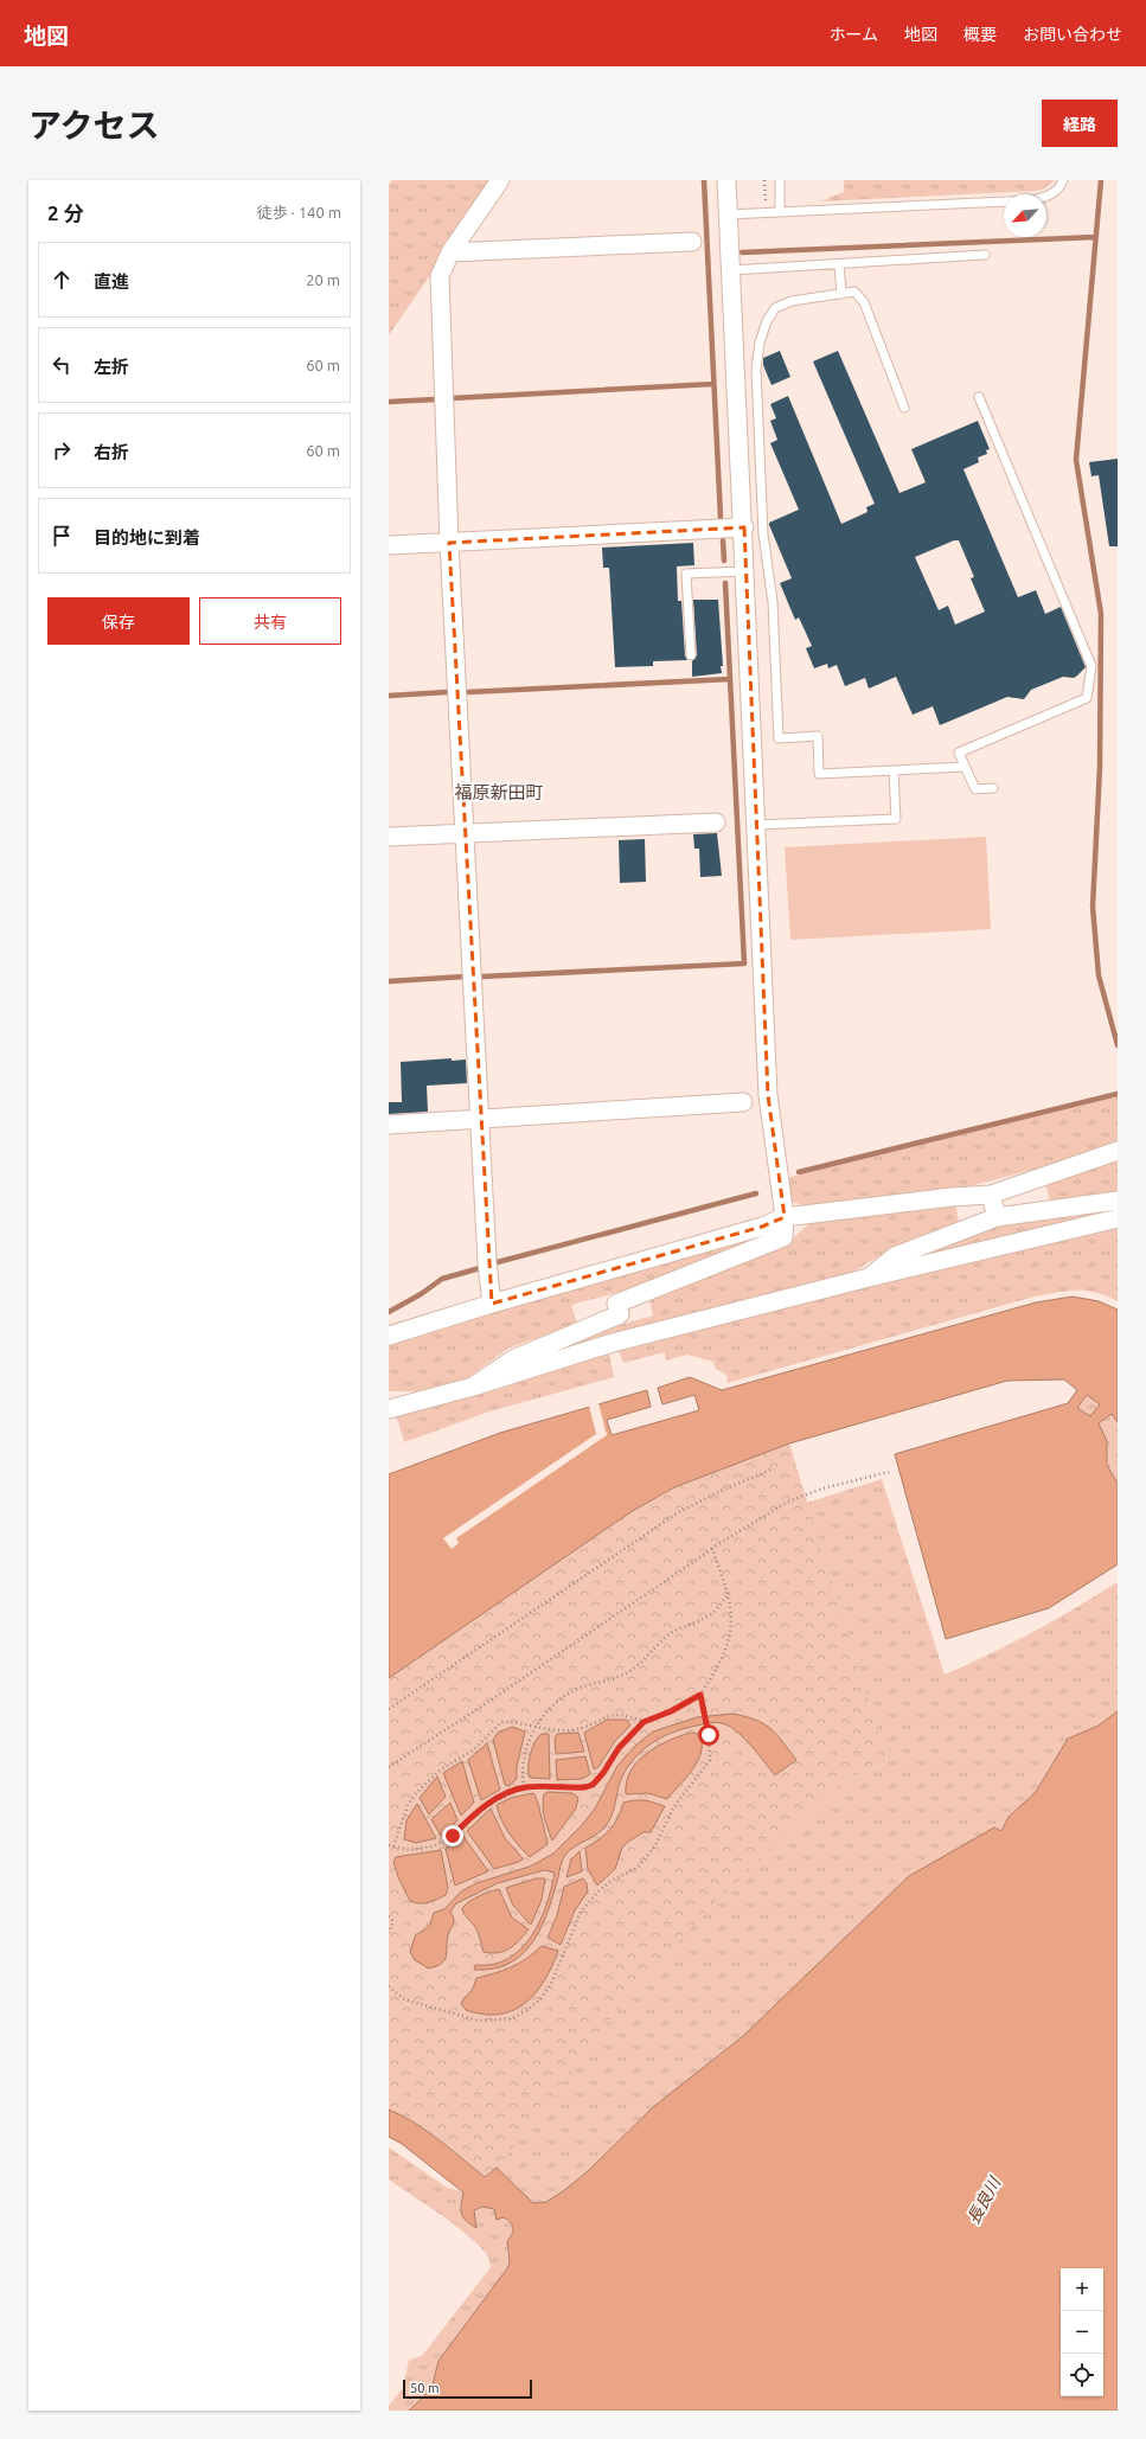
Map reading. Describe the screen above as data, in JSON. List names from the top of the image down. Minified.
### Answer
{"districts":["福原新田町"],"water":["長良川"],"scale_bar":"50 m","north":"bottom left","page":{"header":"地図","nav":["ホーム","地図","概要","お問い合わせ"],"title":"アクセス","buttons":["経路",["保存","共有"]],"heading":["2 分","徒歩 · 140 m"],"list":[["直進","20 m"],["左折","60 m"],["右折","60 m"],"目的地に到着"],"map_buttons":["+","−"],"scale":"50 m"}}
